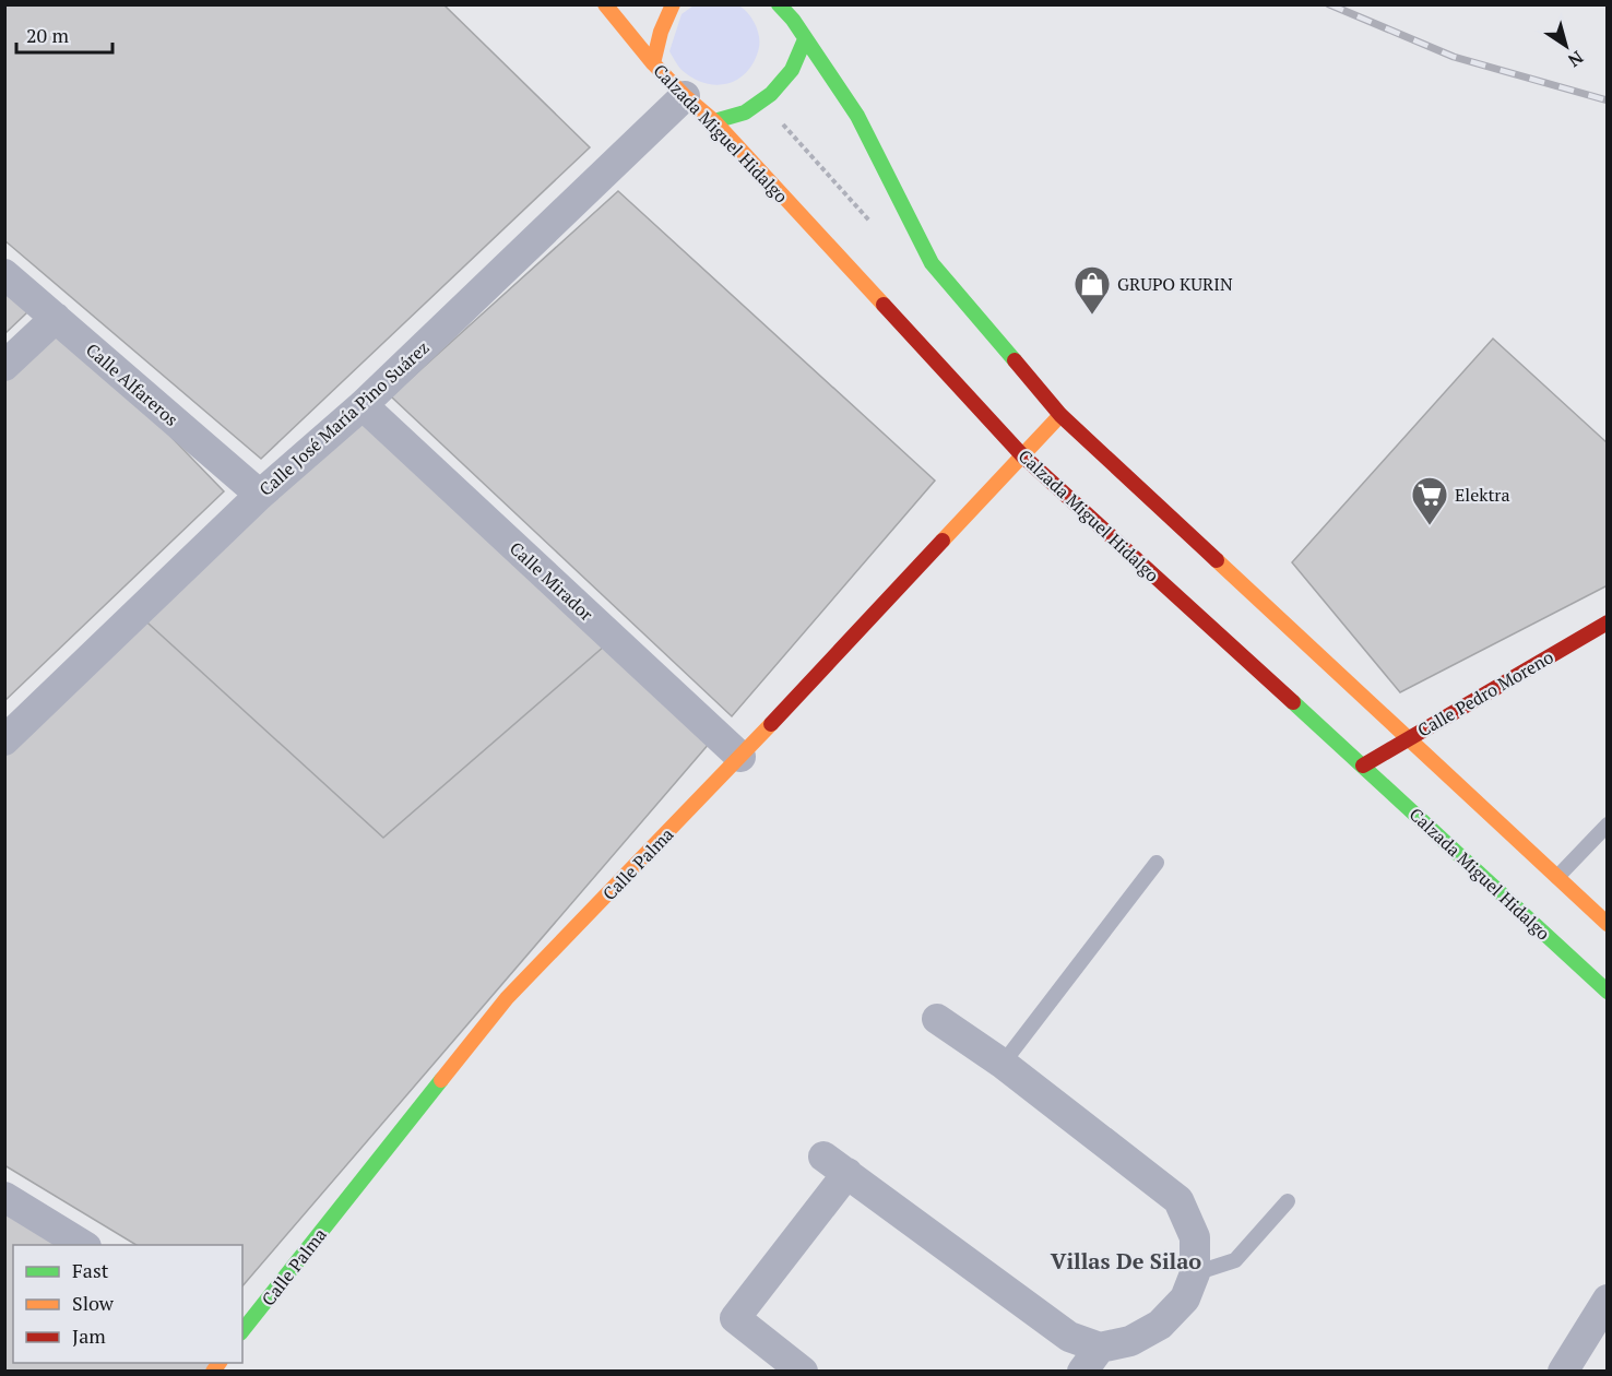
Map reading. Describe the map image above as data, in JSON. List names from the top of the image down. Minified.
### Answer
{"streets":{"main road":["Calzada Miguel Hidalgo","Calle Pedro Moreno","Calle Palma"],"street":["Calle Alfareros","Calle José María Pino Suárez","Calle Mirador"]},"crossings":[["Calzada Miguel Hidalgo","Calle José María Pino Suárez"],["Calzada Miguel Hidalgo","Calle Pedro Moreno"],["Calzada Miguel Hidalgo","Calle Palma"],["Calle Alfareros","Calle José María Pino Suárez"],["Calle José María Pino Suárez","Calle Mirador"],["Calle Mirador","Calle Palma"]],"districts":["Villas De Silao"],"places":{"shop":["GRUPO KURIN"],"supermarket":["Elektra"]},"legend":["Fast","Slow","Jam"],"scale_bar":"20 m","north":"bottom right"}
